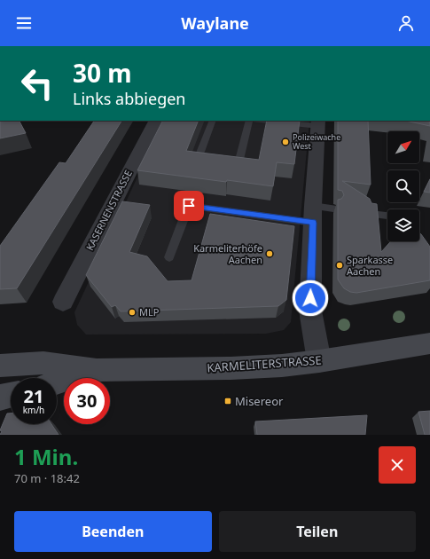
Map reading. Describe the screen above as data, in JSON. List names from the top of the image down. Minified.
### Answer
{"streets":{"street":["KASERNENSTRASSE","KARMELITERSTRASSE"]},"places":{"other":["Polizeiwache West","Karmeliterhöfe Aachen","Sparkasse Aachen","MLP"],"transit":["Misereor"]},"north":"top right","page":{"header":"Waylane","turn":["30 m","Links abbiegen"],"speed":"21 km/h","limit":"30","heading":["1 Min.","70 m · 18:42"],"buttons":["Beenden","Teilen"]}}
